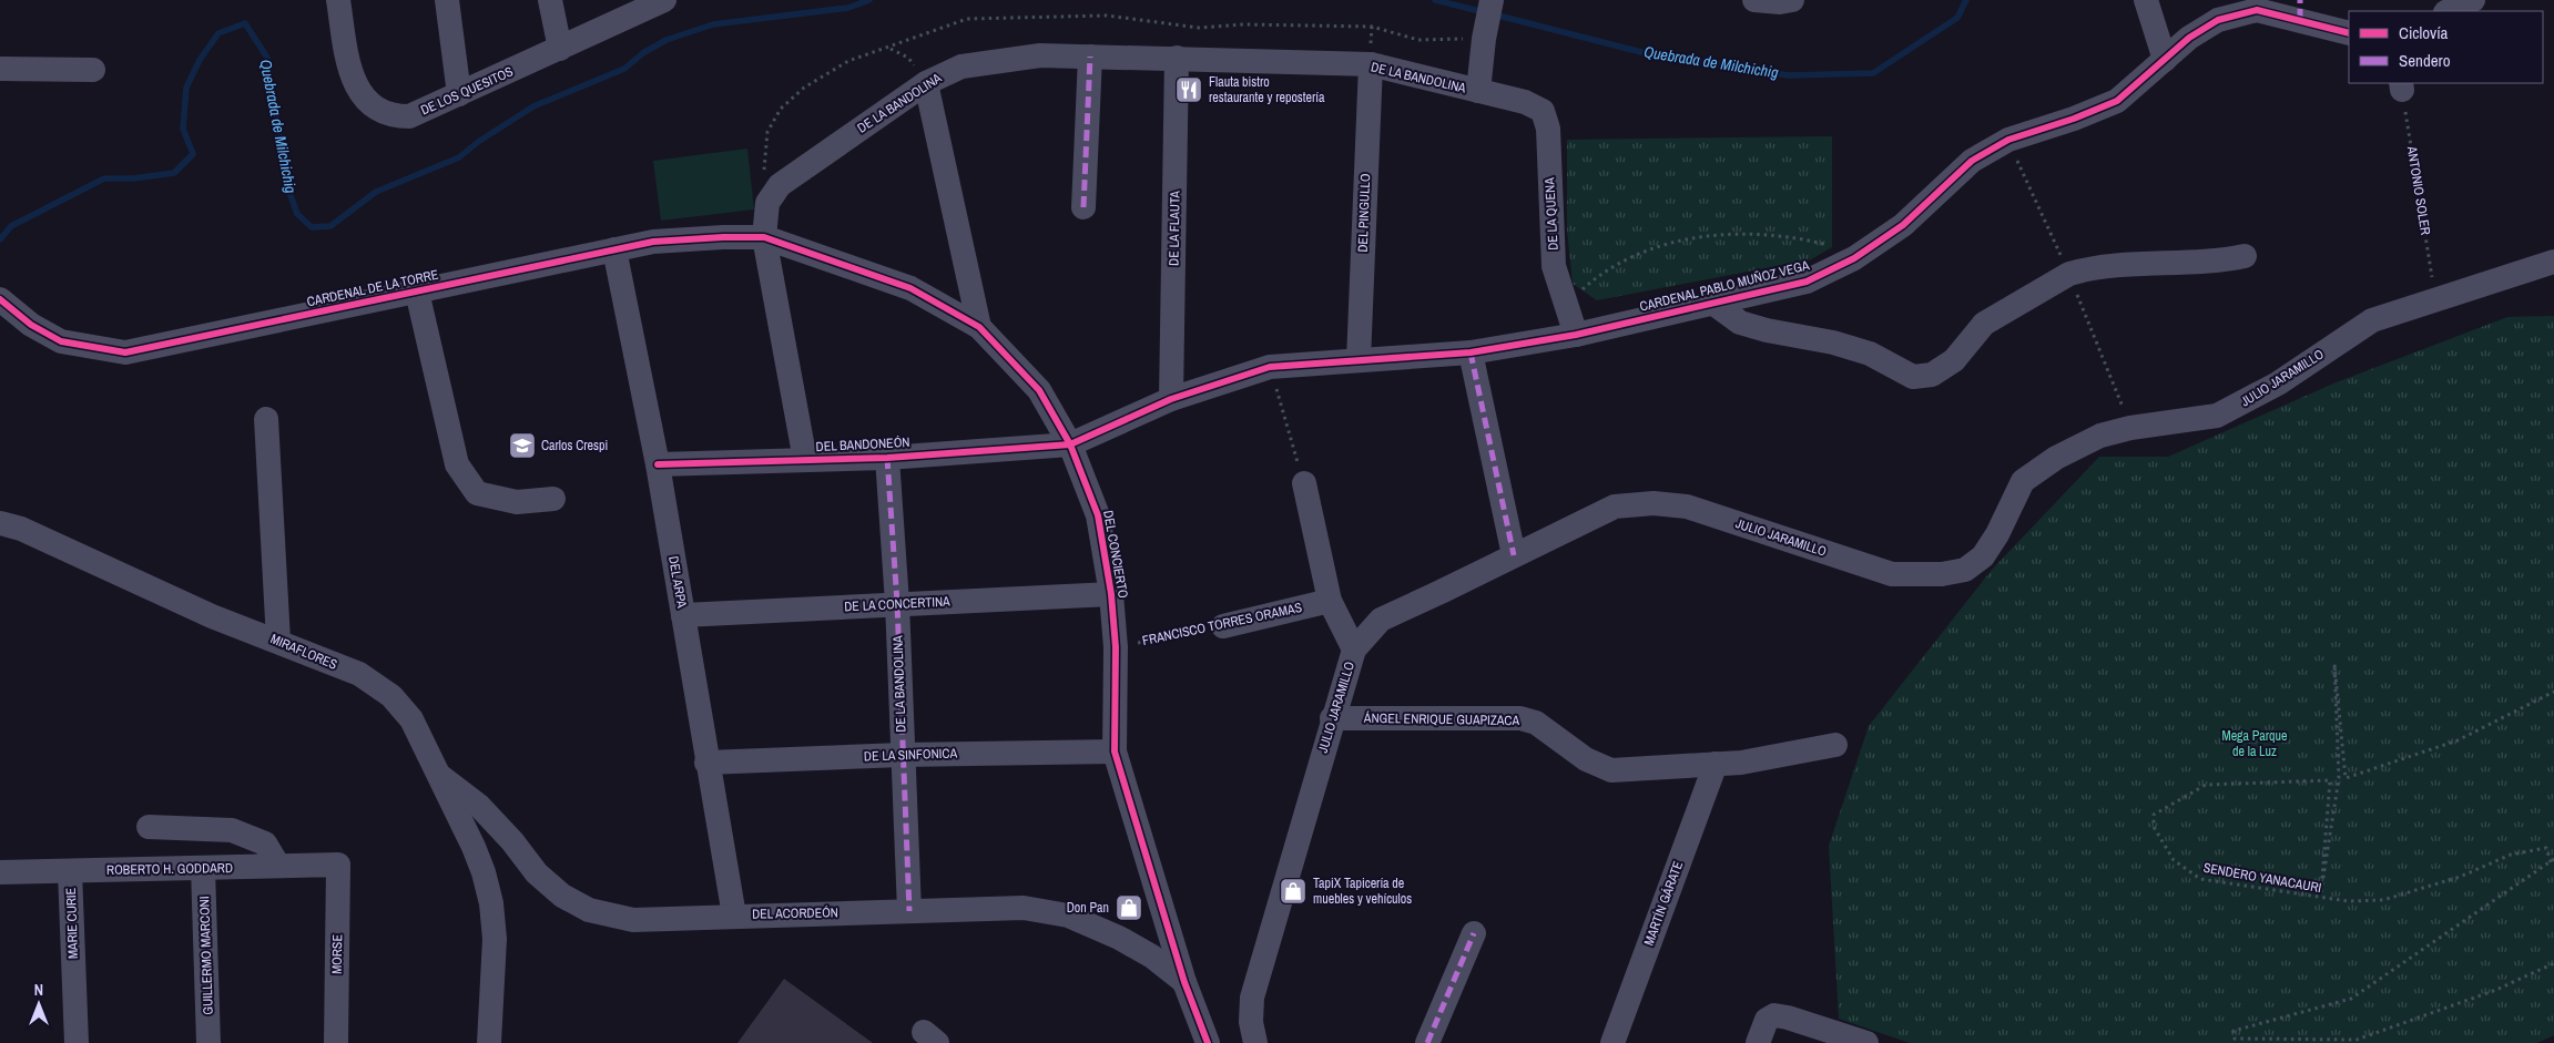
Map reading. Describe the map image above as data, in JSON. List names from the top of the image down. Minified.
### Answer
{"streets":{"street":["DE LA BANDOLINA","DE LOS QUESITOS","DEL PINGULLO","DE LA QUENA","DE LA FLAUTA","CARDENAL PABLO MUÑOZ VEGA","CARDENAL DE LA TORRE","JULIO JARAMILLO","DEL BANDONEÓN","DEL CONCIERTO","DEL ARPA","DE LA CONCERTINA","FRANCISCO TORRES ORAMAS","MIRAFLORES","ÁNGEL ENRIQUE GUAPIZACA","DE LA SINFONICA","ROBERTO H. GODDARD","MARTÍN GÁRATE","DEL ACORDEÓN","MARIE CURIE","MORSE","GUILLERMO MARCONI"],"path":["ANTONIO SOLER","SENDERO YANACAURI"]},"crossings":[["DE LA BANDOLINA","DEL PINGULLO"],["DE LA BANDOLINA","DE LA QUENA"],["DE LA BANDOLINA","DE LA FLAUTA"],["DE LA BANDOLINA","CARDENAL DE LA TORRE"],["DE LA BANDOLINA","DEL BANDONEÓN"],["DE LA BANDOLINA","DEL CONCIERTO"],["DE LA BANDOLINA","DE LA CONCERTINA"],["DE LA BANDOLINA","DE LA SINFONICA"],["DE LA BANDOLINA","DEL ACORDEÓN"],["ANTONIO SOLER","JULIO JARAMILLO"],["DEL PINGULLO","CARDENAL PABLO MUÑOZ VEGA"],["DE LA QUENA","CARDENAL PABLO MUÑOZ VEGA"],["DE LA FLAUTA","CARDENAL PABLO MUÑOZ VEGA"],["CARDENAL PABLO MUÑOZ VEGA","DEL BANDONEÓN"],["CARDENAL PABLO MUÑOZ VEGA","DEL CONCIERTO"],["CARDENAL DE LA TORRE","DEL CONCIERTO"],["CARDENAL DE LA TORRE","DEL ARPA"],["JULIO JARAMILLO","ÁNGEL ENRIQUE GUAPIZACA"],["DEL BANDONEÓN","DEL CONCIERTO"],["DEL BANDONEÓN","DEL ARPA"],["DEL CONCIERTO","DE LA CONCERTINA"],["DEL CONCIERTO","FRANCISCO TORRES ORAMAS"],["DEL CONCIERTO","DE LA SINFONICA"],["DEL CONCIERTO","DEL ACORDEÓN"],["DEL ARPA","DE LA CONCERTINA"],["DEL ARPA","DE LA SINFONICA"],["DEL ARPA","DEL ACORDEÓN"],["MIRAFLORES","DEL ACORDEÓN"],["ÁNGEL ENRIQUE GUAPIZACA","MARTÍN GÁRATE"],["ROBERTO H. GODDARD","MARIE CURIE"],["ROBERTO H. GODDARD","MORSE"],["ROBERTO H. GODDARD","GUILLERMO MARCONI"]],"water":["Quebrada de Milchichig"],"parks":["Mega Parque de la Luz"],"places":{"restaurant":["Flauta bistro restaurante y repostería"],"school or university":["Carlos Crespi"],"shop":["TapiX Tapicería de muebles y vehículos","Don Pan"]},"legend":["Ciclovía","Sendero"],"north":"top"}
